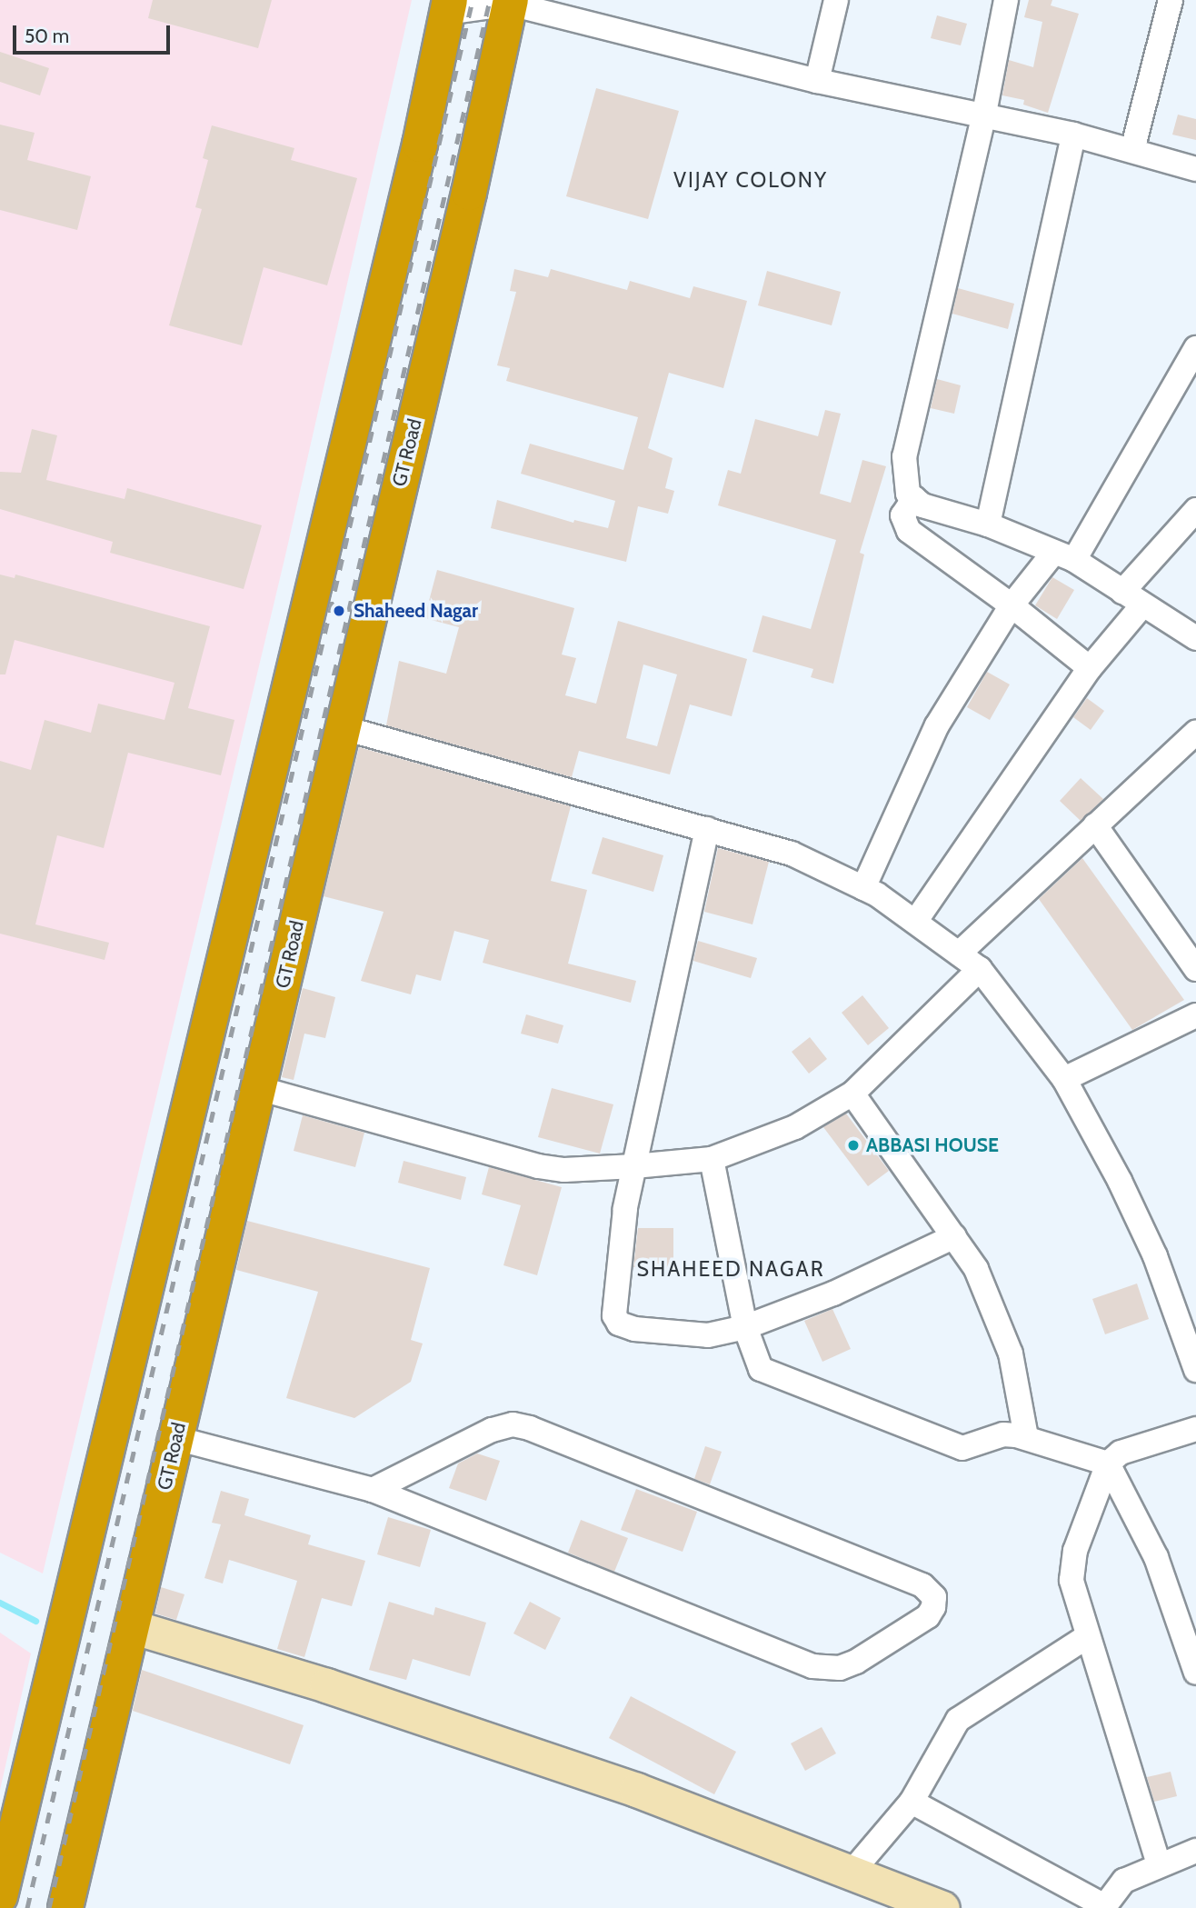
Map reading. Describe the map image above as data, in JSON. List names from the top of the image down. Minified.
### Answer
{"streets":{"highway":["GT Road"]},"districts":["VIJAY COLONY","SHAHEED NAGAR"],"places":["Shaheed Nagar","ABBASI HOUSE"],"scale_bar":"50 m"}
